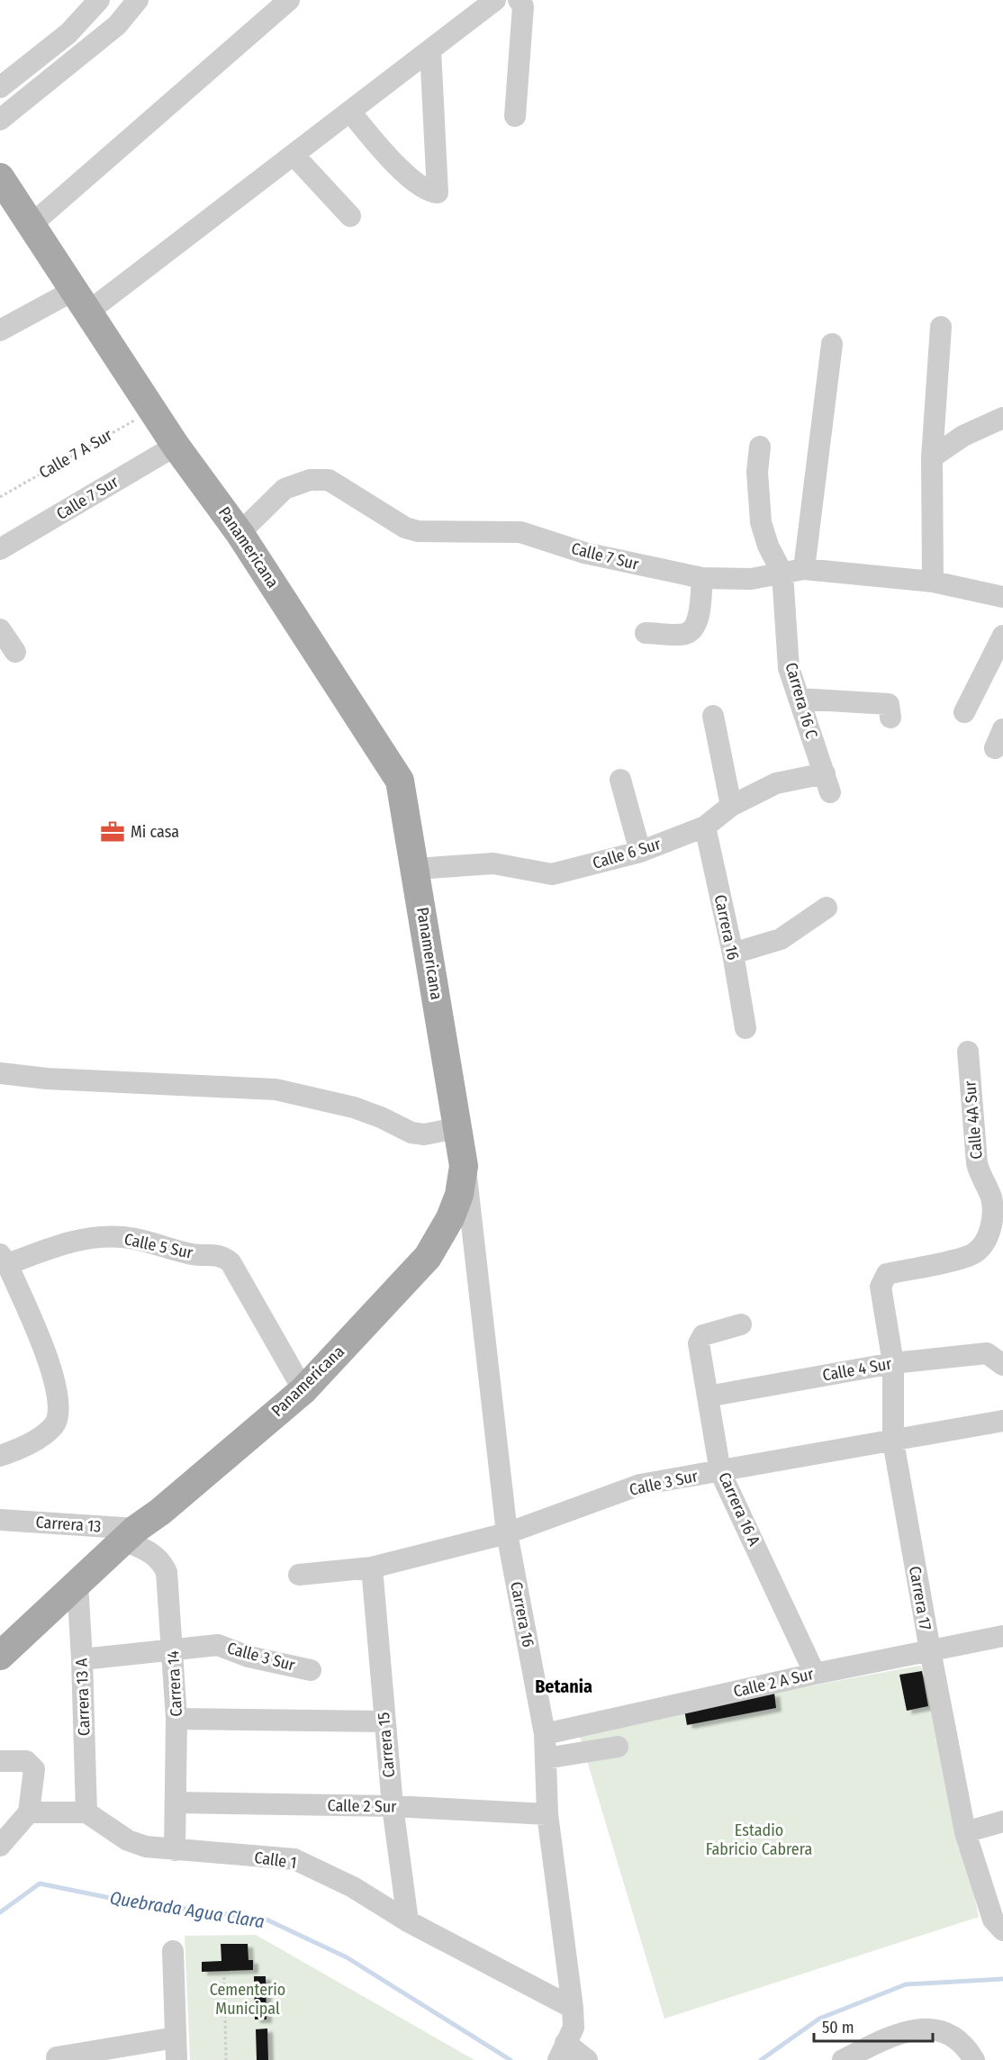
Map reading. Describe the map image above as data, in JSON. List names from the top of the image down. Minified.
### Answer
{"streets":{"main road":["Panamericana"],"street":["Calle 7 Sur","Carrera 16 C","Calle 6 Sur","Carrera 16","Calle 4A Sur","Calle 5 Sur","Calle 4 Sur","Calle 3 Sur","Carrera 16 A","Carrera 13","Carrera 17","Calle 2 A Sur","Carrera 14","Carrera 13 A","Carrera 15","Calle 2 Sur","Calle 1"],"path":["Calle 7 A Sur"]},"crossings":[["Calle 7 A Sur","Panamericana"],["Calle 7 Sur","Panamericana"],["Calle 7 Sur","Carrera 16 C"],["Panamericana","Calle 6 Sur"],["Panamericana","Carrera 16"],["Panamericana","Calle 5 Sur"],["Panamericana","Carrera 13"],["Panamericana","Carrera 14"],["Panamericana","Carrera 13 A"],["Carrera 16 C","Calle 6 Sur"],["Calle 6 Sur","Carrera 16"],["Carrera 16","Calle 3 Sur"],["Carrera 16","Calle 2 A Sur"],["Carrera 16","Calle 2 Sur"],["Carrera 16","Calle 1"],["Calle 4A Sur","Carrera 17"],["Calle 4 Sur","Carrera 16 A"],["Calle 4 Sur","Carrera 17"],["Calle 3 Sur","Carrera 16 A"],["Calle 3 Sur","Carrera 17"],["Calle 3 Sur","Carrera 14"],["Calle 3 Sur","Carrera 13 A"],["Calle 3 Sur","Carrera 15"],["Carrera 16 A","Calle 2 A Sur"],["Carrera 13","Carrera 14"],["Carrera 17","Calle 2 A Sur"],["Carrera 14","Calle 2 Sur"],["Carrera 14","Calle 1"],["Carrera 13 A","Calle 1"],["Carrera 15","Calle 2 Sur"],["Carrera 15","Calle 1"]],"districts":["Betania"],"water":["Quebrada Agua Clara"],"parks":["Estadio Fabricio Cabrera","Cementerio Municipal"],"places":{"office":["Mi casa"]},"scale_bar":"50 m"}
